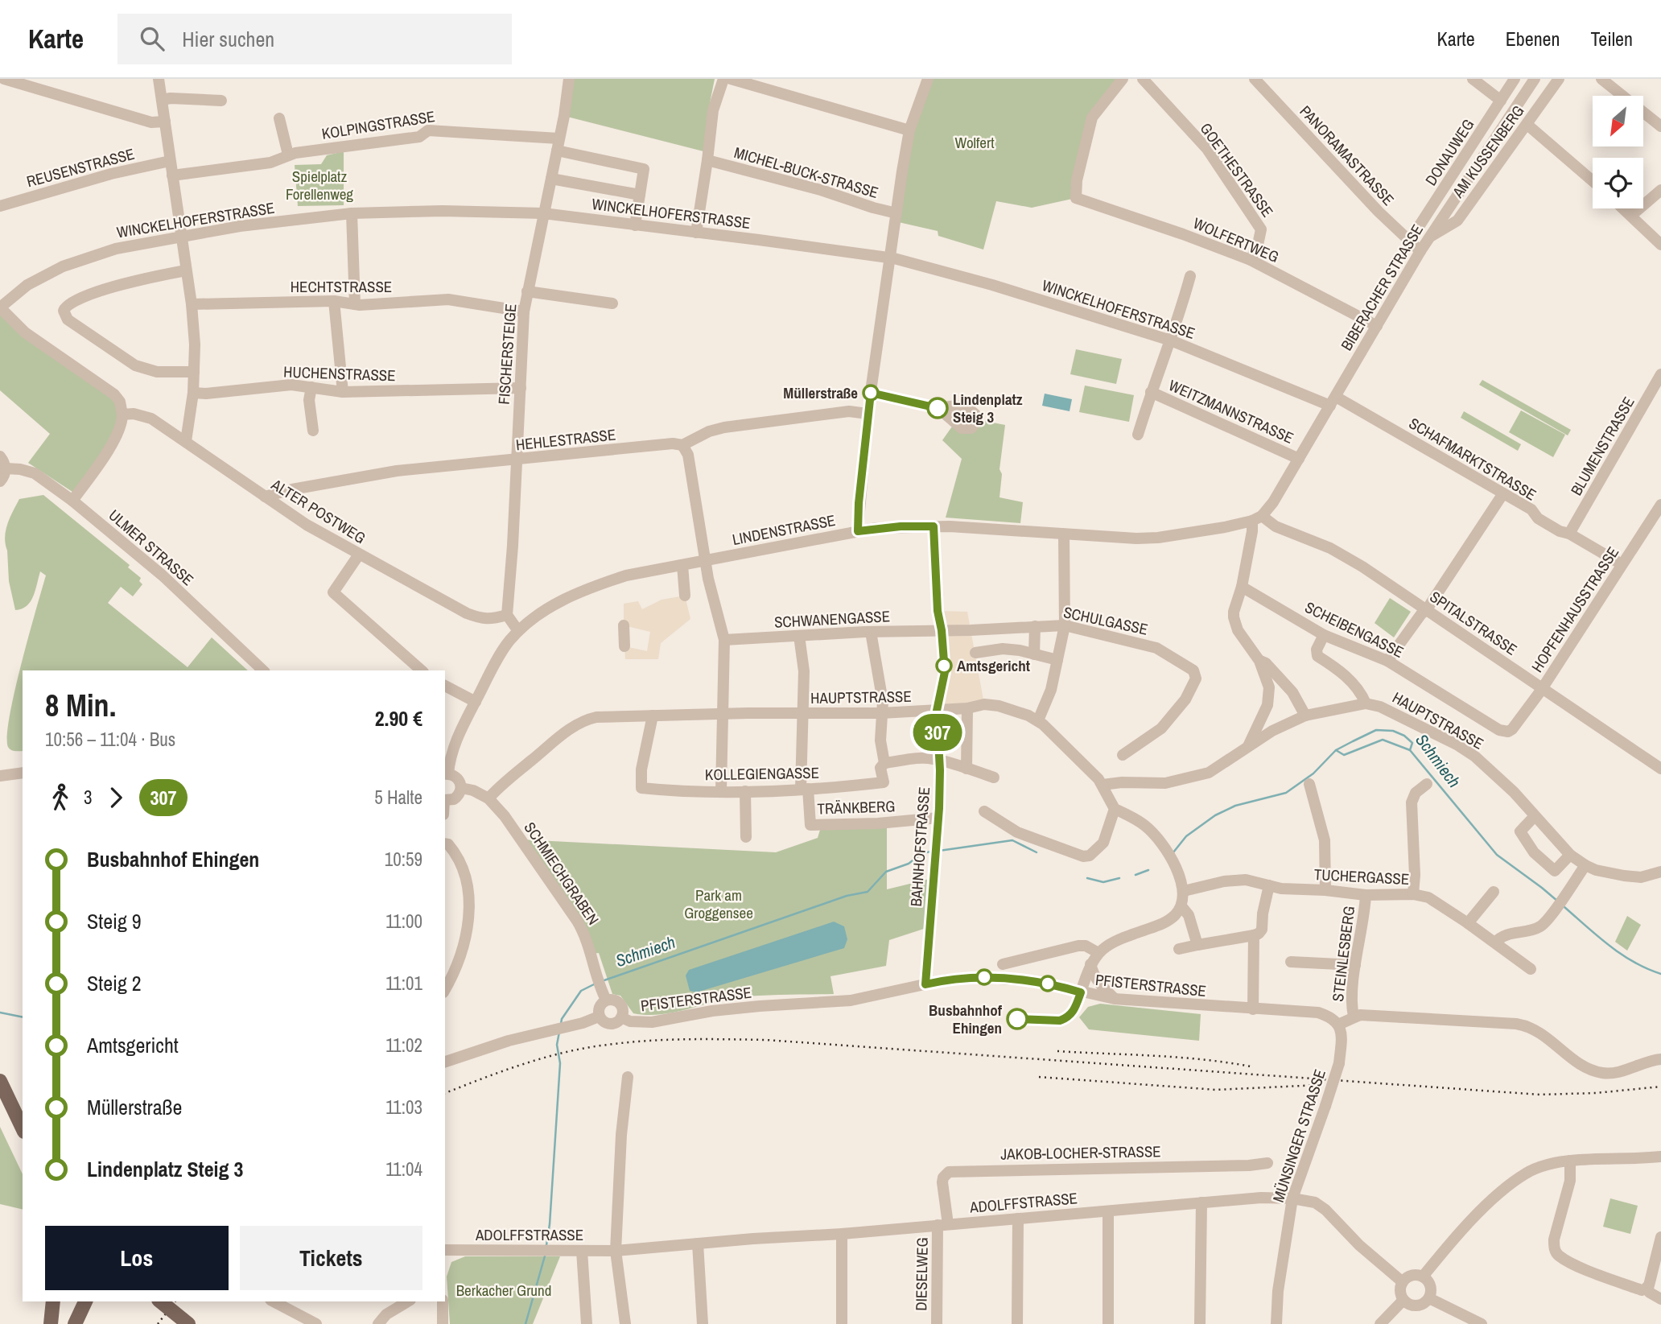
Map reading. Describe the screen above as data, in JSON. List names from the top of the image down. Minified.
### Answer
{"streets":{"street":["KOLPINGSTRASSE","AM KUSSENBERG","DONAUWEG","PANORAMASTRASSE","REUSENSTRASSE","GOETHESTRASSE","MICHEL-BUCK-STRASSE","WINCKELHOFERSTRASSE","WOLFERTWEG","HECHTSTRASSE","BIBERACHER STRASSE","FISCHERSTEIGE","HUCHENSTRASSE","WEITZMANNSTRASSE","HEHLESTRASSE","BLUMENSTRASSE","SCHAFMARKTSTRASSE","ALTER POSTWEG","LINDENSTRASSE","ULMER STRASSE","HOPFENHAUSSTRASSE","SCHWANENGASSE","SCHULGASSE","SPITALSTRASSE","SCHEIBENGASSE","HAUPTSTRASSE","KOLLEGIENGASSE","TRÄNKBERG","BAHNHOFSTRASSE","SCHMIECHGRABEN","TUCHERGASSE","STEINLESBERG","PFISTERSTRASSE","MÜNSINGER STRASSE","JAKOB-LOCHER-STRASSE","ADOLFFSTRASSE","DIESELWEG"]},"crossings":[["KOLPINGSTRASSE","FISCHERSTEIGE"],["AM KUSSENBERG","BIBERACHER STRASSE"],["DONAUWEG","PANORAMASTRASSE"],["PANORAMASTRASSE","BIBERACHER STRASSE"],["GOETHESTRASSE","WOLFERTWEG"],["WINCKELHOFERSTRASSE","BIBERACHER STRASSE"],["WINCKELHOFERSTRASSE","FISCHERSTEIGE"],["WINCKELHOFERSTRASSE","SCHAFMARKTSTRASSE"],["WOLFERTWEG","BIBERACHER STRASSE"],["HECHTSTRASSE","FISCHERSTEIGE"],["BIBERACHER STRASSE","WEITZMANNSTRASSE"],["BIBERACHER STRASSE","SCHAFMARKTSTRASSE"],["BIBERACHER STRASSE","LINDENSTRASSE"],["BIBERACHER STRASSE","SPITALSTRASSE"],["FISCHERSTEIGE","HUCHENSTRASSE"],["FISCHERSTEIGE","HEHLESTRASSE"],["FISCHERSTEIGE","ALTER POSTWEG"],["HEHLESTRASSE","ALTER POSTWEG"],["BLUMENSTRASSE","SCHAFMARKTSTRASSE"],["SCHAFMARKTSTRASSE","HOPFENHAUSSTRASSE"],["LINDENSTRASSE","SPITALSTRASSE"],["LINDENSTRASSE","BAHNHOFSTRASSE"],["HOPFENHAUSSTRASSE","SPITALSTRASSE"],["HOPFENHAUSSTRASSE","SCHEIBENGASSE"],["SCHWANENGASSE","SCHULGASSE"],["SCHWANENGASSE","BAHNHOFSTRASSE"],["HAUPTSTRASSE","KOLLEGIENGASSE"],["HAUPTSTRASSE","BAHNHOFSTRASSE"],["HAUPTSTRASSE","SCHMIECHGRABEN"],["KOLLEGIENGASSE","TRÄNKBERG"],["TRÄNKBERG","BAHNHOFSTRASSE"],["BAHNHOFSTRASSE","PFISTERSTRASSE"],["SCHMIECHGRABEN","PFISTERSTRASSE"],["TUCHERGASSE","STEINLESBERG"],["PFISTERSTRASSE","MÜNSINGER STRASSE"],["MÜNSINGER STRASSE","ADOLFFSTRASSE"],["JAKOB-LOCHER-STRASSE","ADOLFFSTRASSE"],["JAKOB-LOCHER-STRASSE","DIESELWEG"],["ADOLFFSTRASSE","DIESELWEG"]],"water":["Schmiech"],"parks":["Wolfert","Spielplatz Forellenweg","Park am Groggensee","Berkacher Grund"],"places":["Müllerstraße","Lindenplatz Steig 3","Amtsgericht","Busbahnhof Ehingen"],"lines":["bus line 307"],"north":"bottom left","page":{"header":"Karte","search":"Hier suchen","nav":["Karte","Ebenen","Teilen"],"on_map":"307","heading":["8 Min.","10:56 – 11:04 · Bus","2.90 €"],"legs":["3","307","5 Halte"],"list":[{"name":"Busbahnhof Ehingen","value":"10:59"},{"name":"Steig 9","value":"11:00"},{"name":"Steig 2","value":"11:01"},{"name":"Amtsgericht","value":"11:02"},{"name":"Müllerstraße","value":"11:03"},{"name":"Lindenplatz Steig 3","value":"11:04"}],"buttons":["Los","Tickets"]}}
